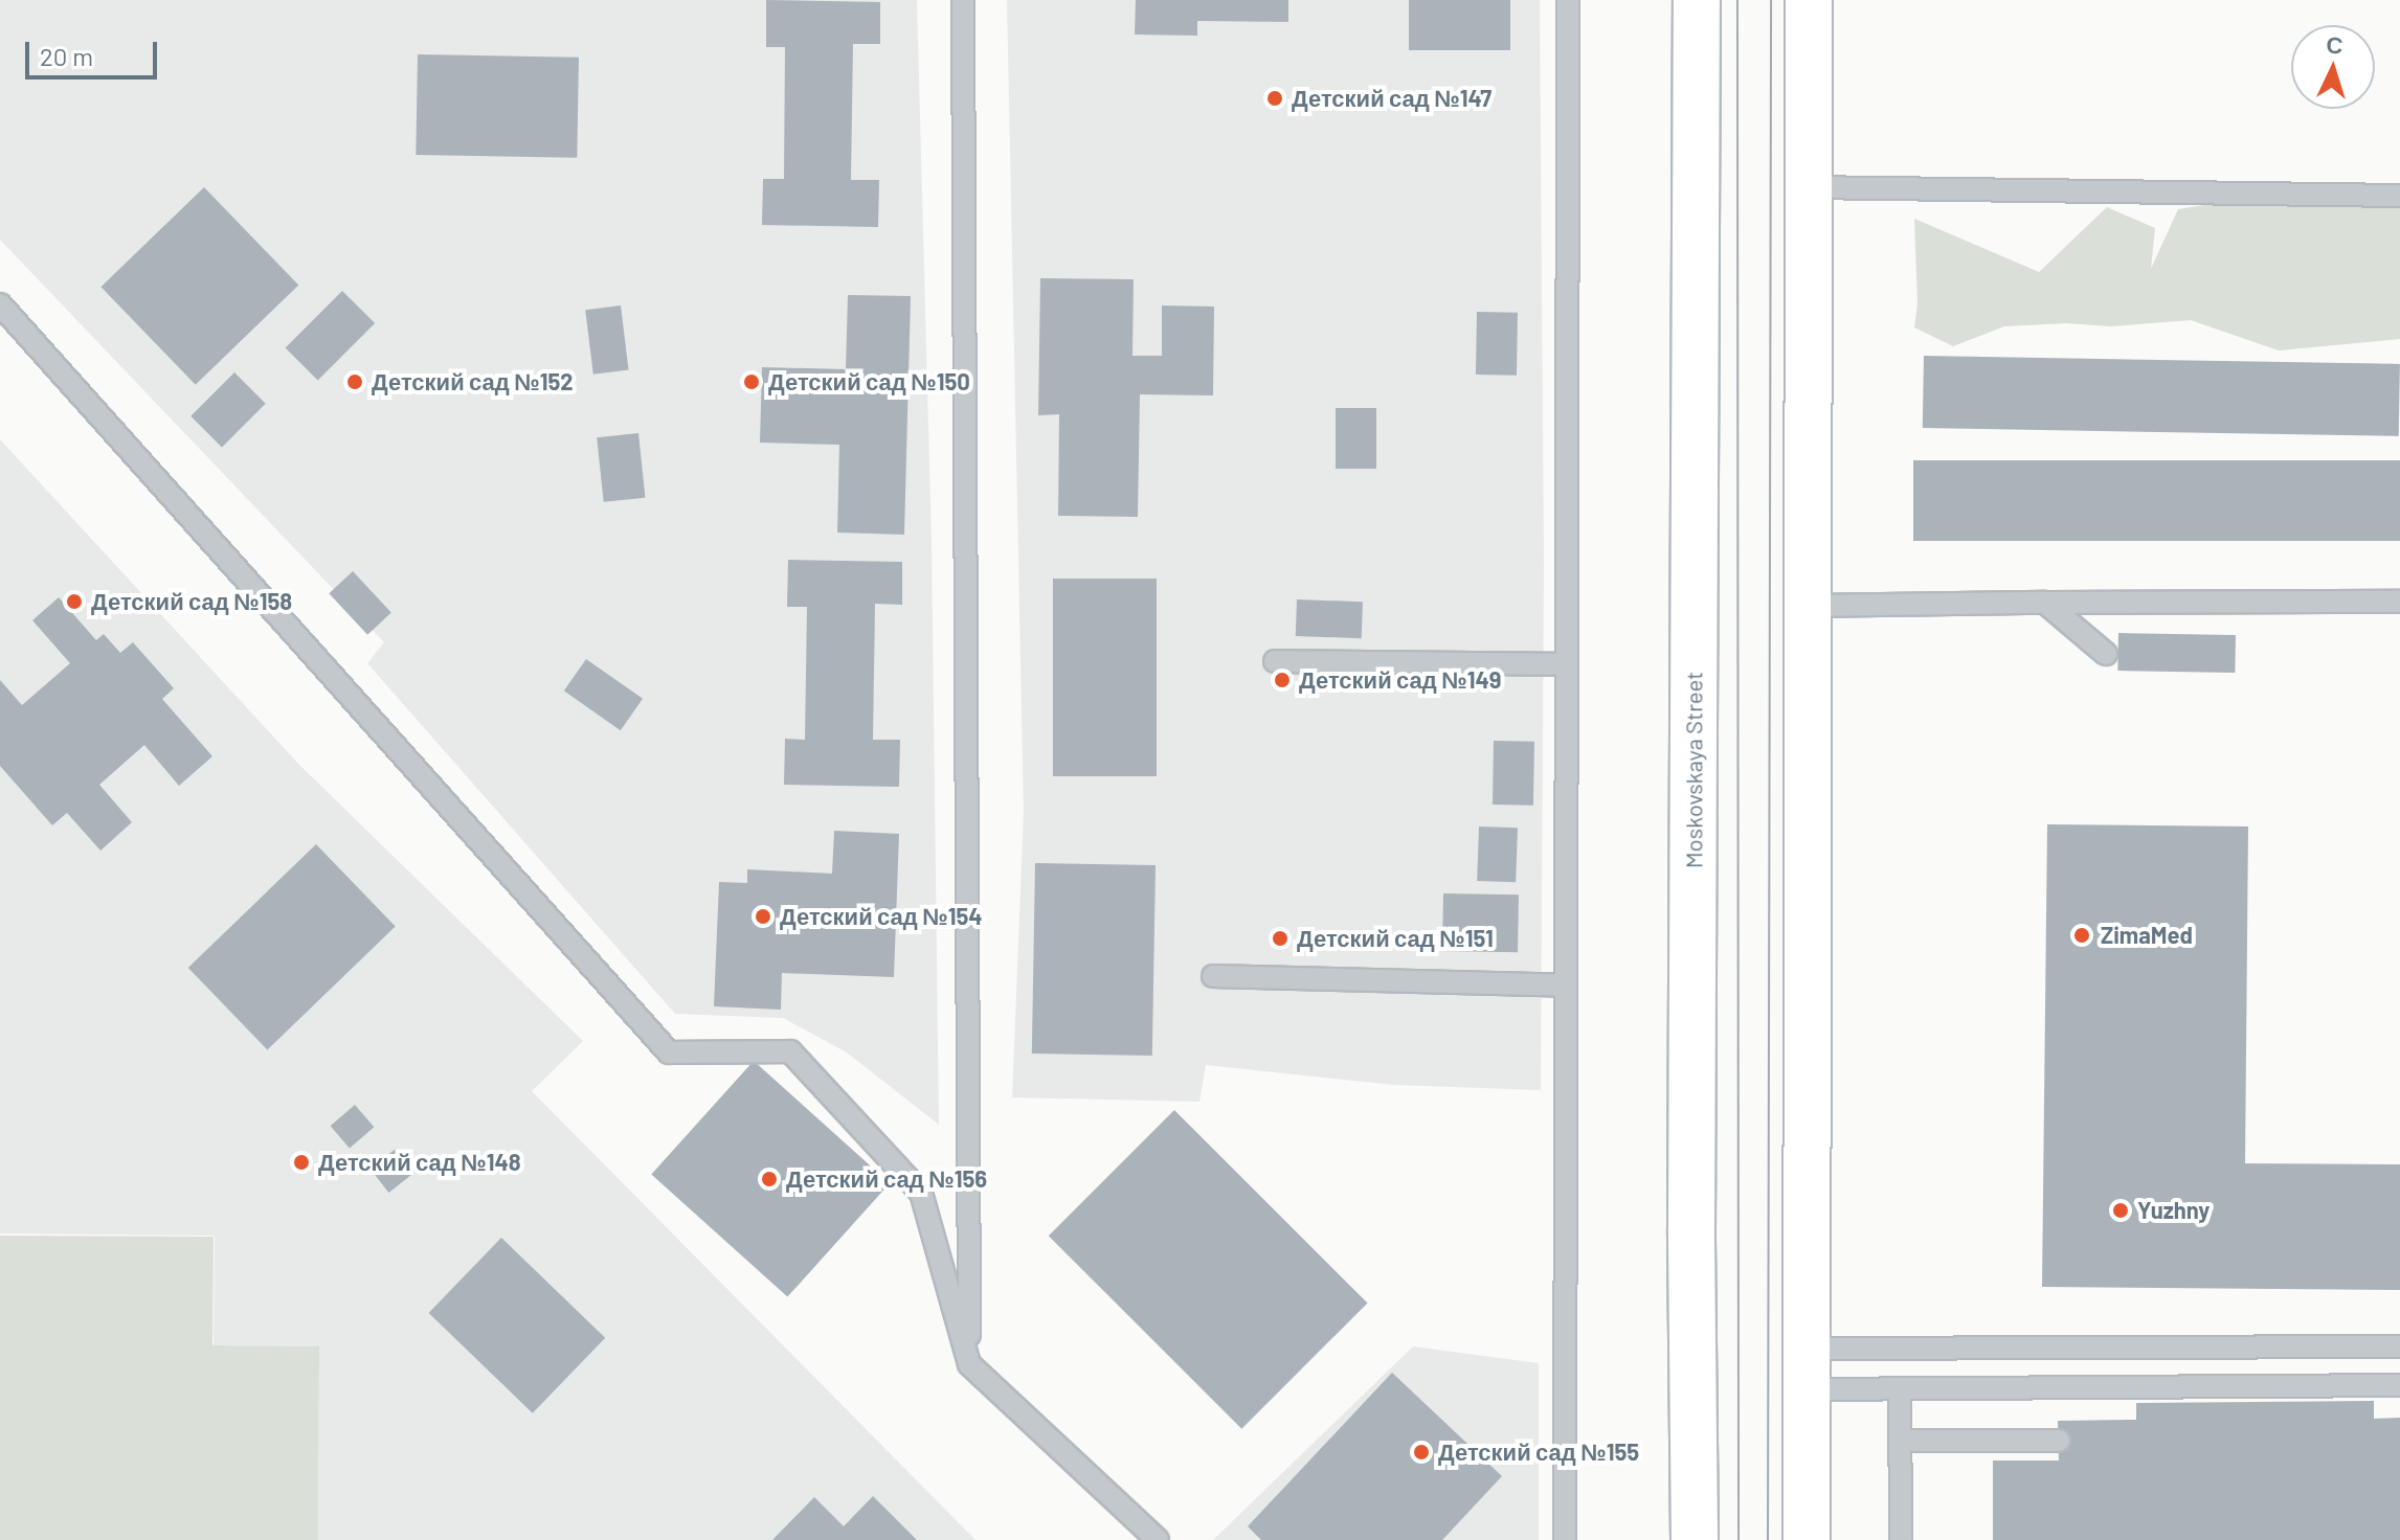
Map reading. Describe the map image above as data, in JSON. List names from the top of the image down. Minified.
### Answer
{"streets":{"street":["Moskovskaya Street"]},"places":["Детский сад №147","Детский сад №152","Детский сад №150","Детский сад №158","Детский сад №149","Детский сад №154","ZimaMed","Детский сад №151","Детский сад №148","Детский сад №156","Yuzhny","Детский сад №155"],"scale_bar":"20 m","north":"top"}
